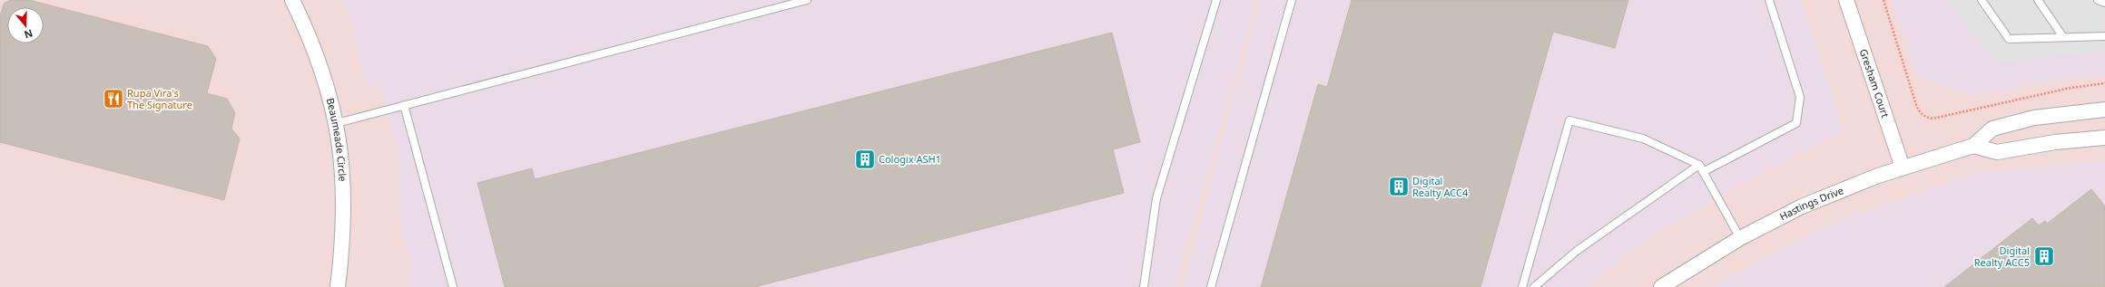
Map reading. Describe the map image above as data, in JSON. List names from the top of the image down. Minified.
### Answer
{"streets":{"street":["Gresham Court","Beaumeade Circle","Hastings Drive"]},"crossings":[["Gresham Court","Hastings Drive"]],"places":{"restaurant":["Rupa Vira's The Signature"],"building":["Cologix ASH1","Digital Realty ACC4","Digital Realty ACC5"]},"north":"bottom"}
